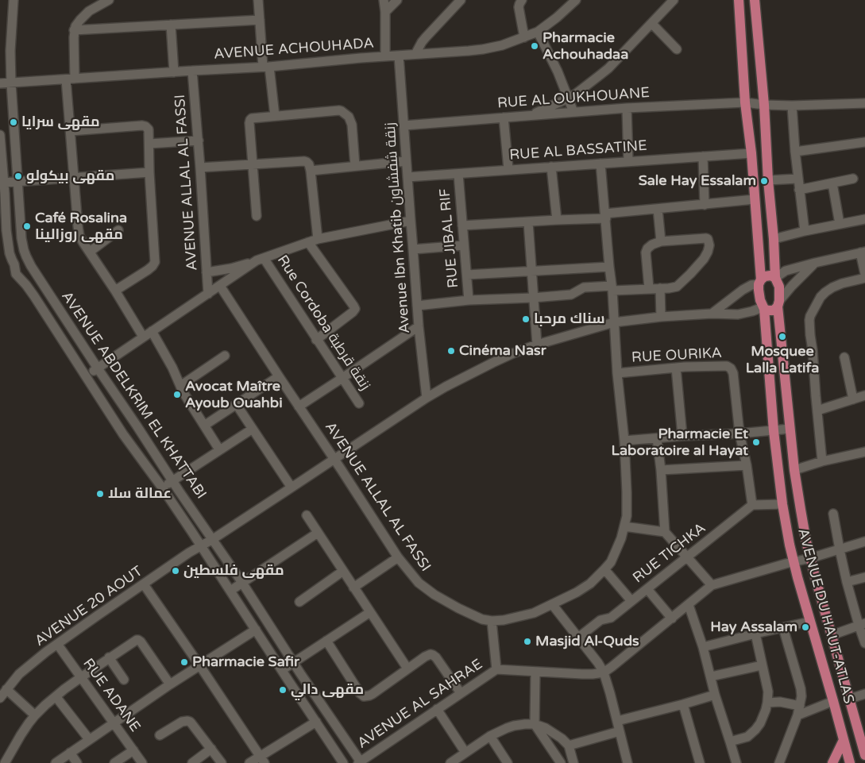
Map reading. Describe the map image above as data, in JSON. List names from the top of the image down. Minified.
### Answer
{"streets":{"main road":["AVENUE DU HAUT-ATLAS"],"street":["AVENUE ACHOUHADA","RUE AL OUKHOUANE","RUE AL BASSATINE","AVENUE ALLAL AL FASSI","Avenue Ibn Khatib زنقة شفشاون","RUE JIBAL RIF","Rue Cordoba زنقة قرطبة","RUE OURIKA","AVENUE ABDELKRIM EL KHATTABI","RUE TICHKA","AVENUE 20 AOUT","RUE ADANE","AVENUE AL SAHRAE"]},"crossings":[["AVENUE ACHOUHADA","AVENUE ALLAL AL FASSI"],["AVENUE ACHOUHADA","Avenue Ibn Khatib زنقة شفشاون"],["AVENUE ACHOUHADA","AVENUE ABDELKRIM EL KHATTABI"],["RUE AL OUKHOUANE","Avenue Ibn Khatib زنقة شفشاون"],["RUE AL BASSATINE","AVENUE ALLAL AL FASSI"],["RUE AL BASSATINE","Avenue Ibn Khatib زنقة شفشاون"],["RUE AL BASSATINE","RUE JIBAL RIF"],["AVENUE ALLAL AL FASSI","RUE OURIKA"],["AVENUE ALLAL AL FASSI","AVENUE 20 AOUT"],["Avenue Ibn Khatib زنقة شفشاون","AVENUE 20 AOUT"],["AVENUE ABDELKRIM EL KHATTABI","AVENUE 20 AOUT"],["AVENUE ABDELKRIM EL KHATTABI","AVENUE AL SAHRAE"],["AVENUE 20 AOUT","AVENUE DU HAUT-ATLAS"],["AVENUE 20 AOUT","RUE ADANE"]],"places":["Pharmacie Achouhadaa","مقهى سرايا","مقهى بيكولو","Sale Hay Essalam","Café Rosalina مقهى روزالينا","سناك مرحبا","Mosquee Lalla Latifa","Cinéma Nasr","Avocat Maître Ayoub Ouahbi","Pharmacie Et Laboratoire al Hayat","عمالة سلا","مقهى فلسطين","Hay Assalam","Masjid Al-Quds","Pharmacie Safir","مقهى دالي"]}
